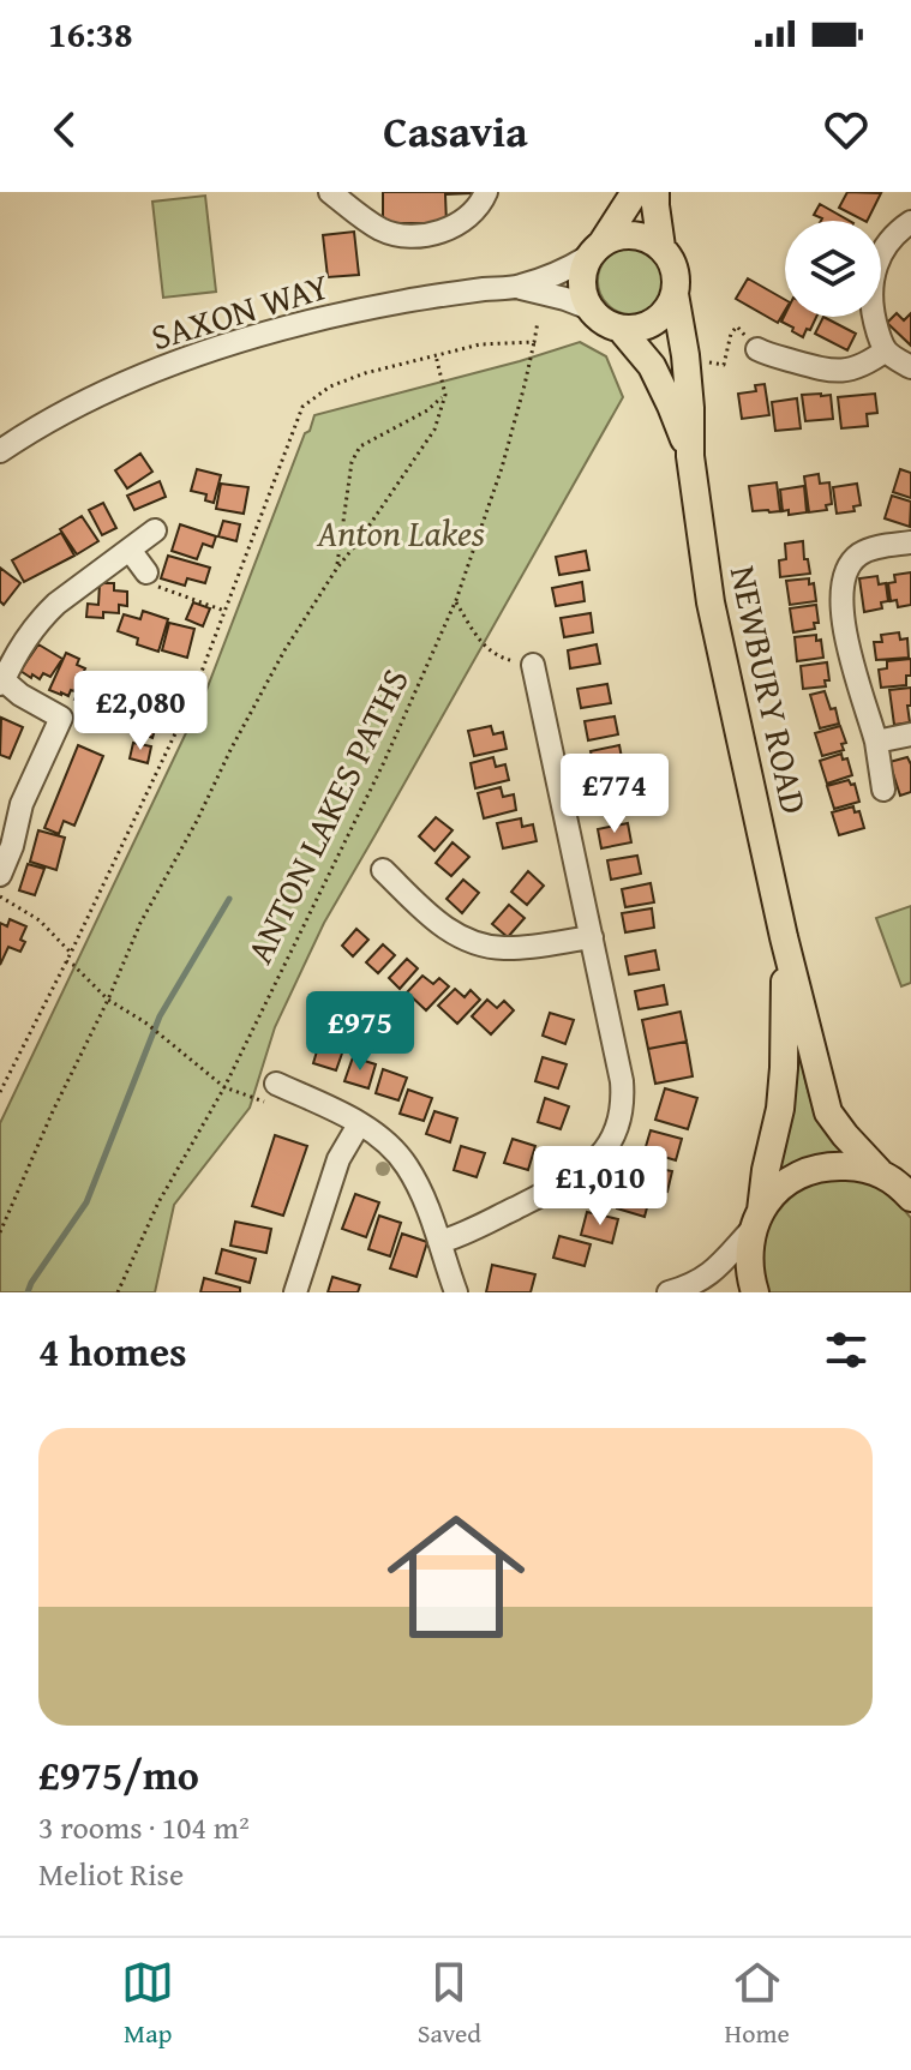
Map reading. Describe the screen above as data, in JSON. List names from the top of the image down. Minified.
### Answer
{"streets":{"main road":["NEWBURY ROAD"],"street":["SAXON WAY"],"path":["ANTON LAKES PATHS"]},"crossings":[["SAXON WAY","NEWBURY ROAD"]],"parks":["Anton Lakes"],"page":{"status":"16:38","header":"Casavia","price":["£2,080","£774","£975","£1,010"],"heading":"4 homes","list":[{"name":"£975/mo","note":"3 rooms · 104 m² · Meliot Rise"}],"tabs":["Map","Saved","Home"]}}
